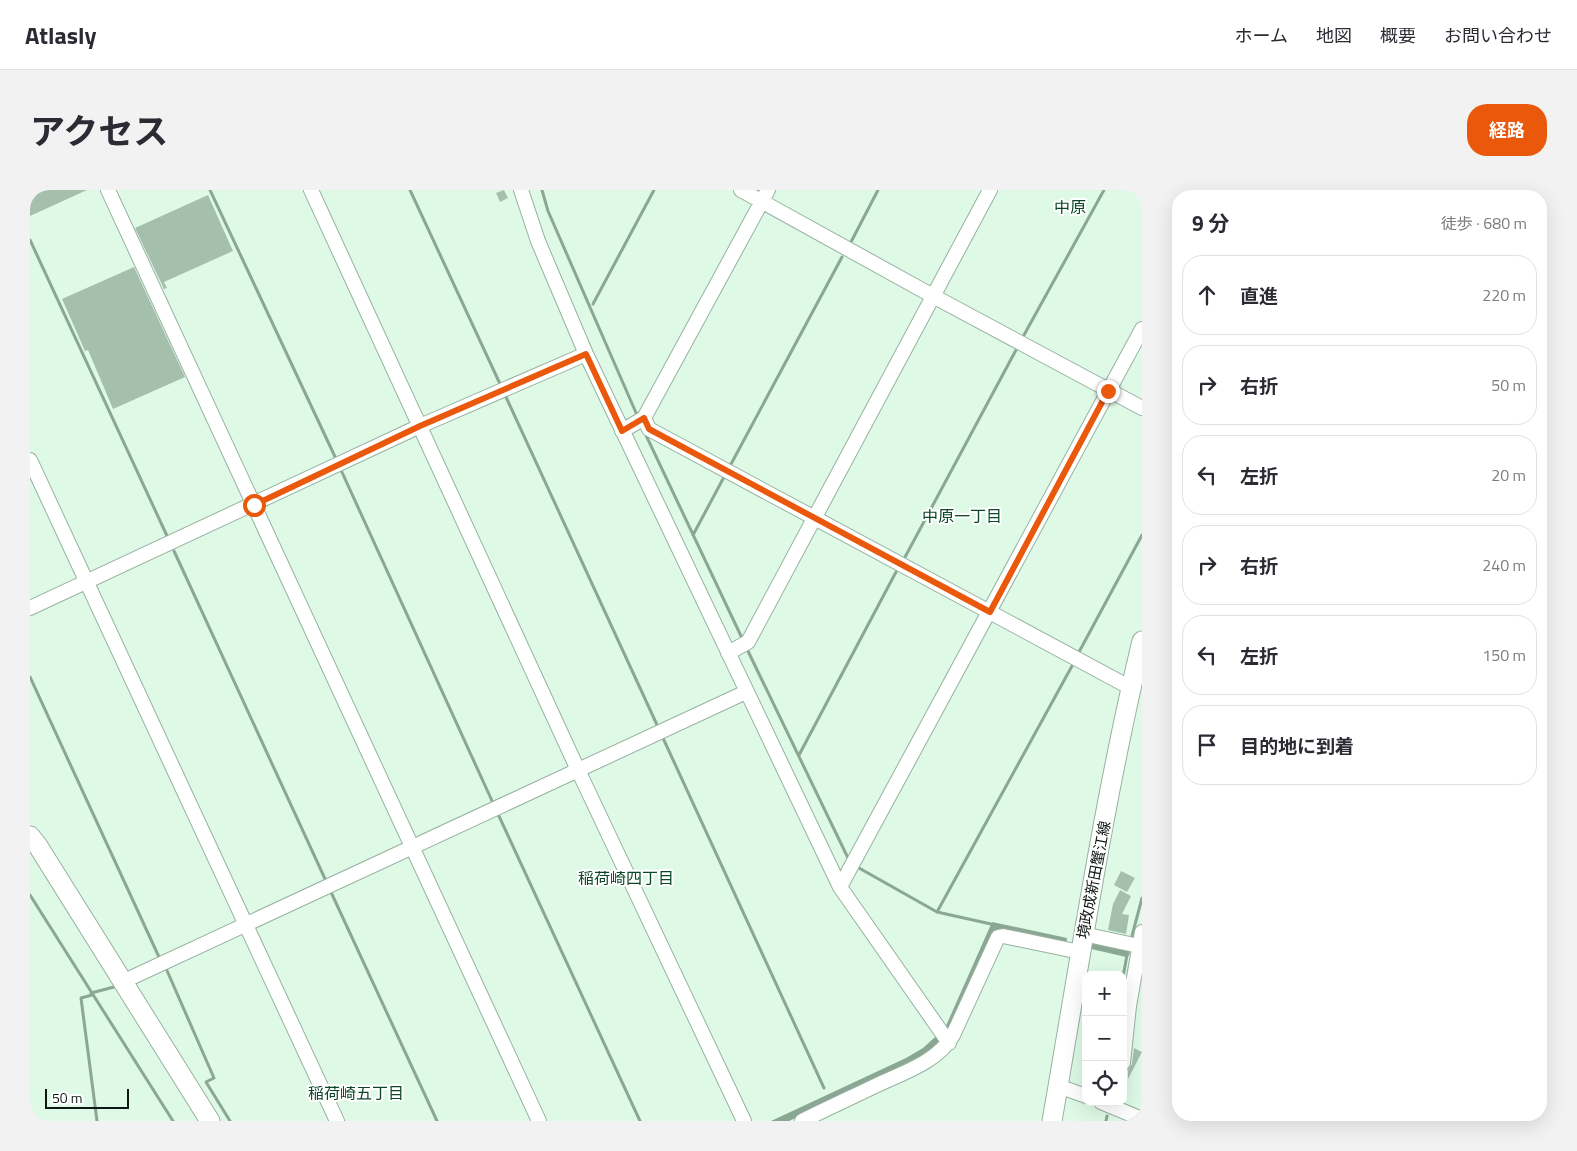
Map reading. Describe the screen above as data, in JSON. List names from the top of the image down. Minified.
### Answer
{"streets":{"main road":["境政成新田蟹江線"]},"districts":["中原","中原一丁目","稲荷崎四丁目","稲荷崎五丁目"],"scale_bar":"50 m","page":{"header":"Atlasly","nav":["ホーム","地図","概要","お問い合わせ"],"title":"アクセス","buttons":"経路","heading":["9 分","徒歩 · 680 m"],"list":[["直進","220 m"],["右折","50 m"],["左折","20 m"],["右折","240 m"],["左折","150 m"],"目的地に到着"],"map_buttons":["+","−"],"scale":"50 m"}}
